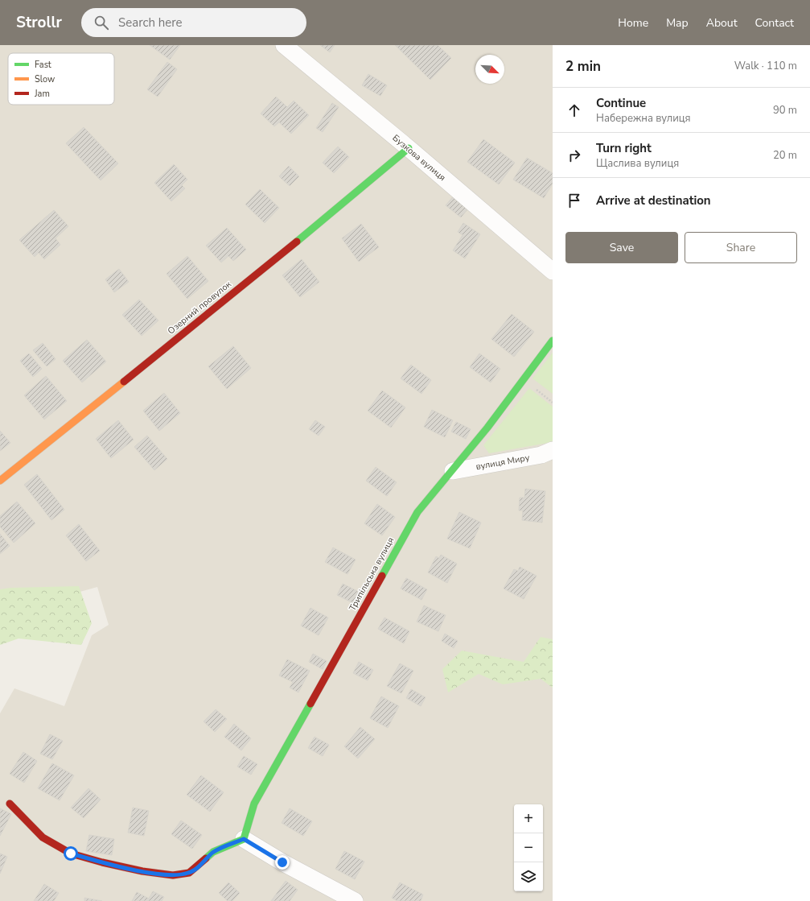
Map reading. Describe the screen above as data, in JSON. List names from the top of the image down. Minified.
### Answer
{"streets":{"street":["Бузкова вулиця","Озерний провулок","вулиця Миру","Трипільська вулиця"]},"crossings":[["Бузкова вулиця","Озерний провулок"],["вулиця Миру","Трипільська вулиця"]],"legend":["Fast","Slow","Jam"],"north":"bottom right","page":{"header":"Strollr","search":"Search here","nav":["Home","Map","About","Contact"],"heading":["2 min","Walk · 110 m"],"list":[["Continue","Набережна вулиця","90 m"],["Turn right","Щаслива вулиця","20 m"],"Arrive at destination"],"buttons":["Save","Share"],"map_buttons":["+","−"]}}
